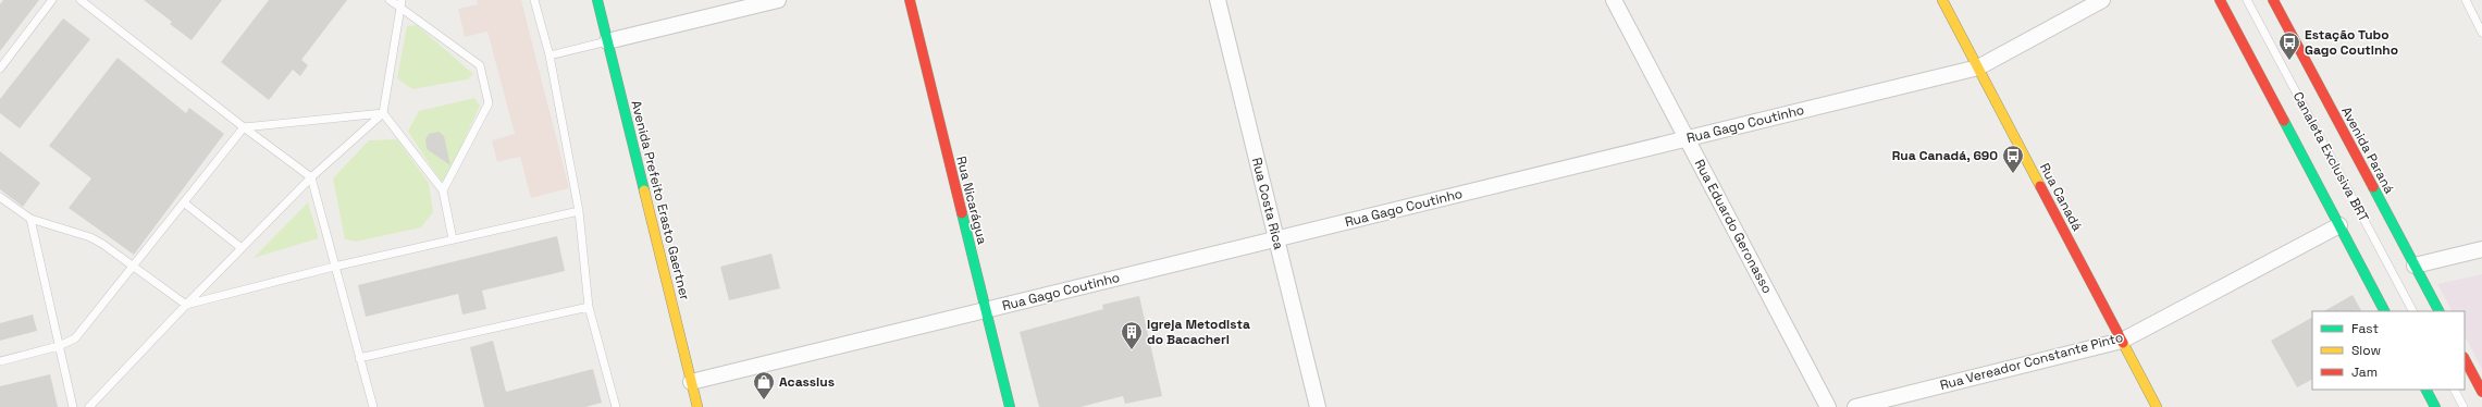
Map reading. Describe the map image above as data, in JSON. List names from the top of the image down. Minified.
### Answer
{"streets":{"main road":["Avenida Paraná","Rua Canadá","Avenida Prefeito Erasto Gaertner","Rua Nicarágua"],"street":["Rua Gago Coutinho","Rua Costa Rica","Rua Eduardo Geronasso","Rua Vereador Constante Pinto"],"lane":["Canaleta Exclusiva BRT"]},"crossings":[["Rua Gago Coutinho","Rua Canadá"],["Rua Gago Coutinho","Avenida Prefeito Erasto Gaertner"],["Rua Gago Coutinho","Rua Nicarágua"],["Rua Gago Coutinho","Rua Costa Rica"],["Rua Gago Coutinho","Rua Eduardo Geronasso"],["Rua Canadá","Rua Vereador Constante Pinto"]],"places":{"bus stop":["Estação Tubo Gago Coutinho","Rua Canadá, 690"],"building":["Igreja Metodista do Bacacheri"],"shop":["Acassius"]},"legend":["Fast","Slow","Jam"]}
